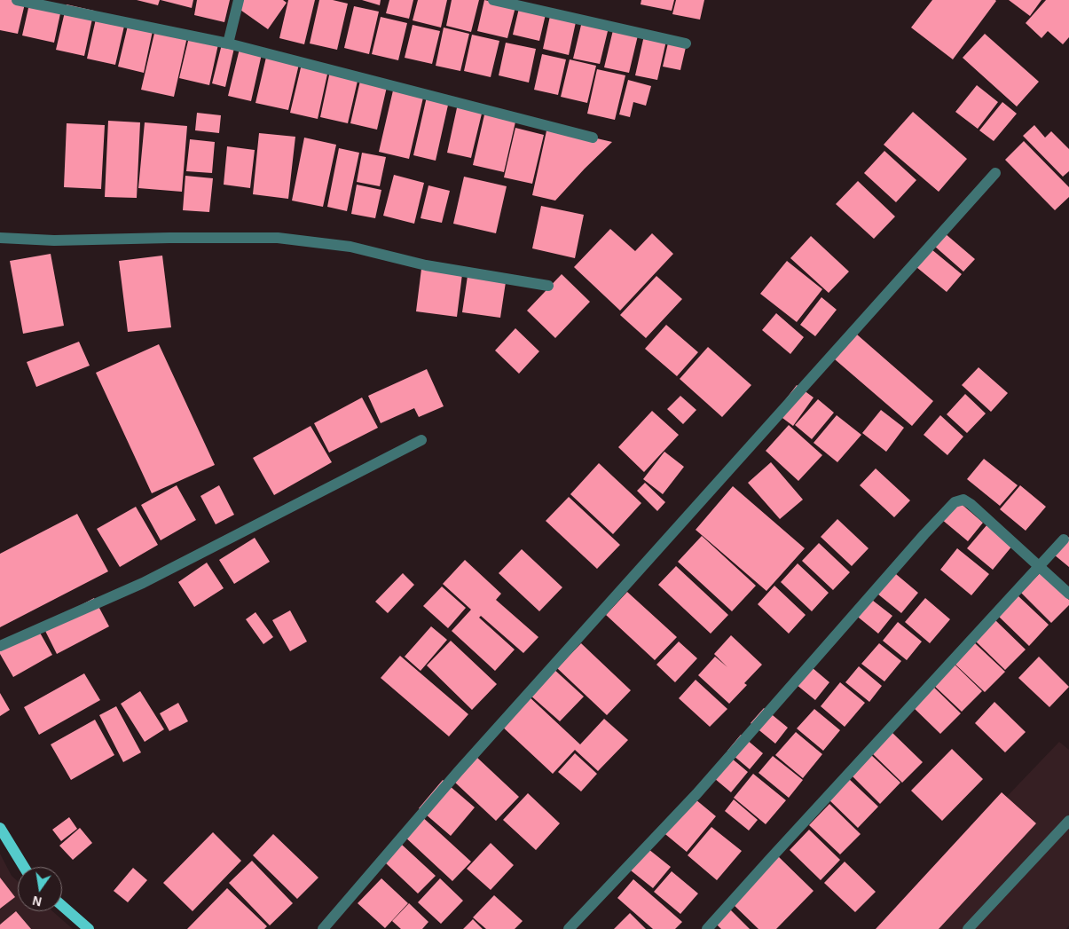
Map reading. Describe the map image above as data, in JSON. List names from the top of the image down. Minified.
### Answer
{"north":"bottom"}
